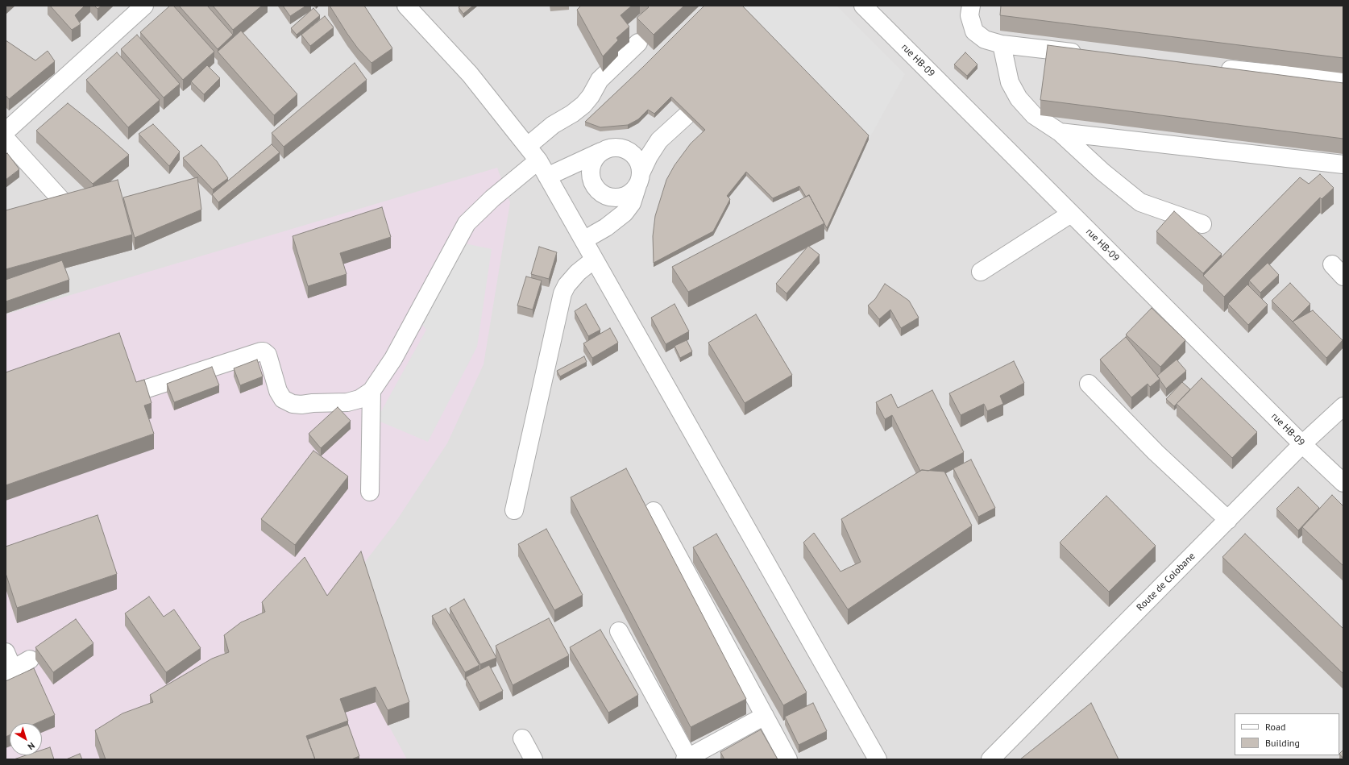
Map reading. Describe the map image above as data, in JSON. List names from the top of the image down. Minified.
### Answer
{"streets":{"street":["rue HB-09","Route de Colobane"]},"crossings":[["rue HB-09","Route de Colobane"]],"legend":["Road","Building"],"north":"bottom right"}
